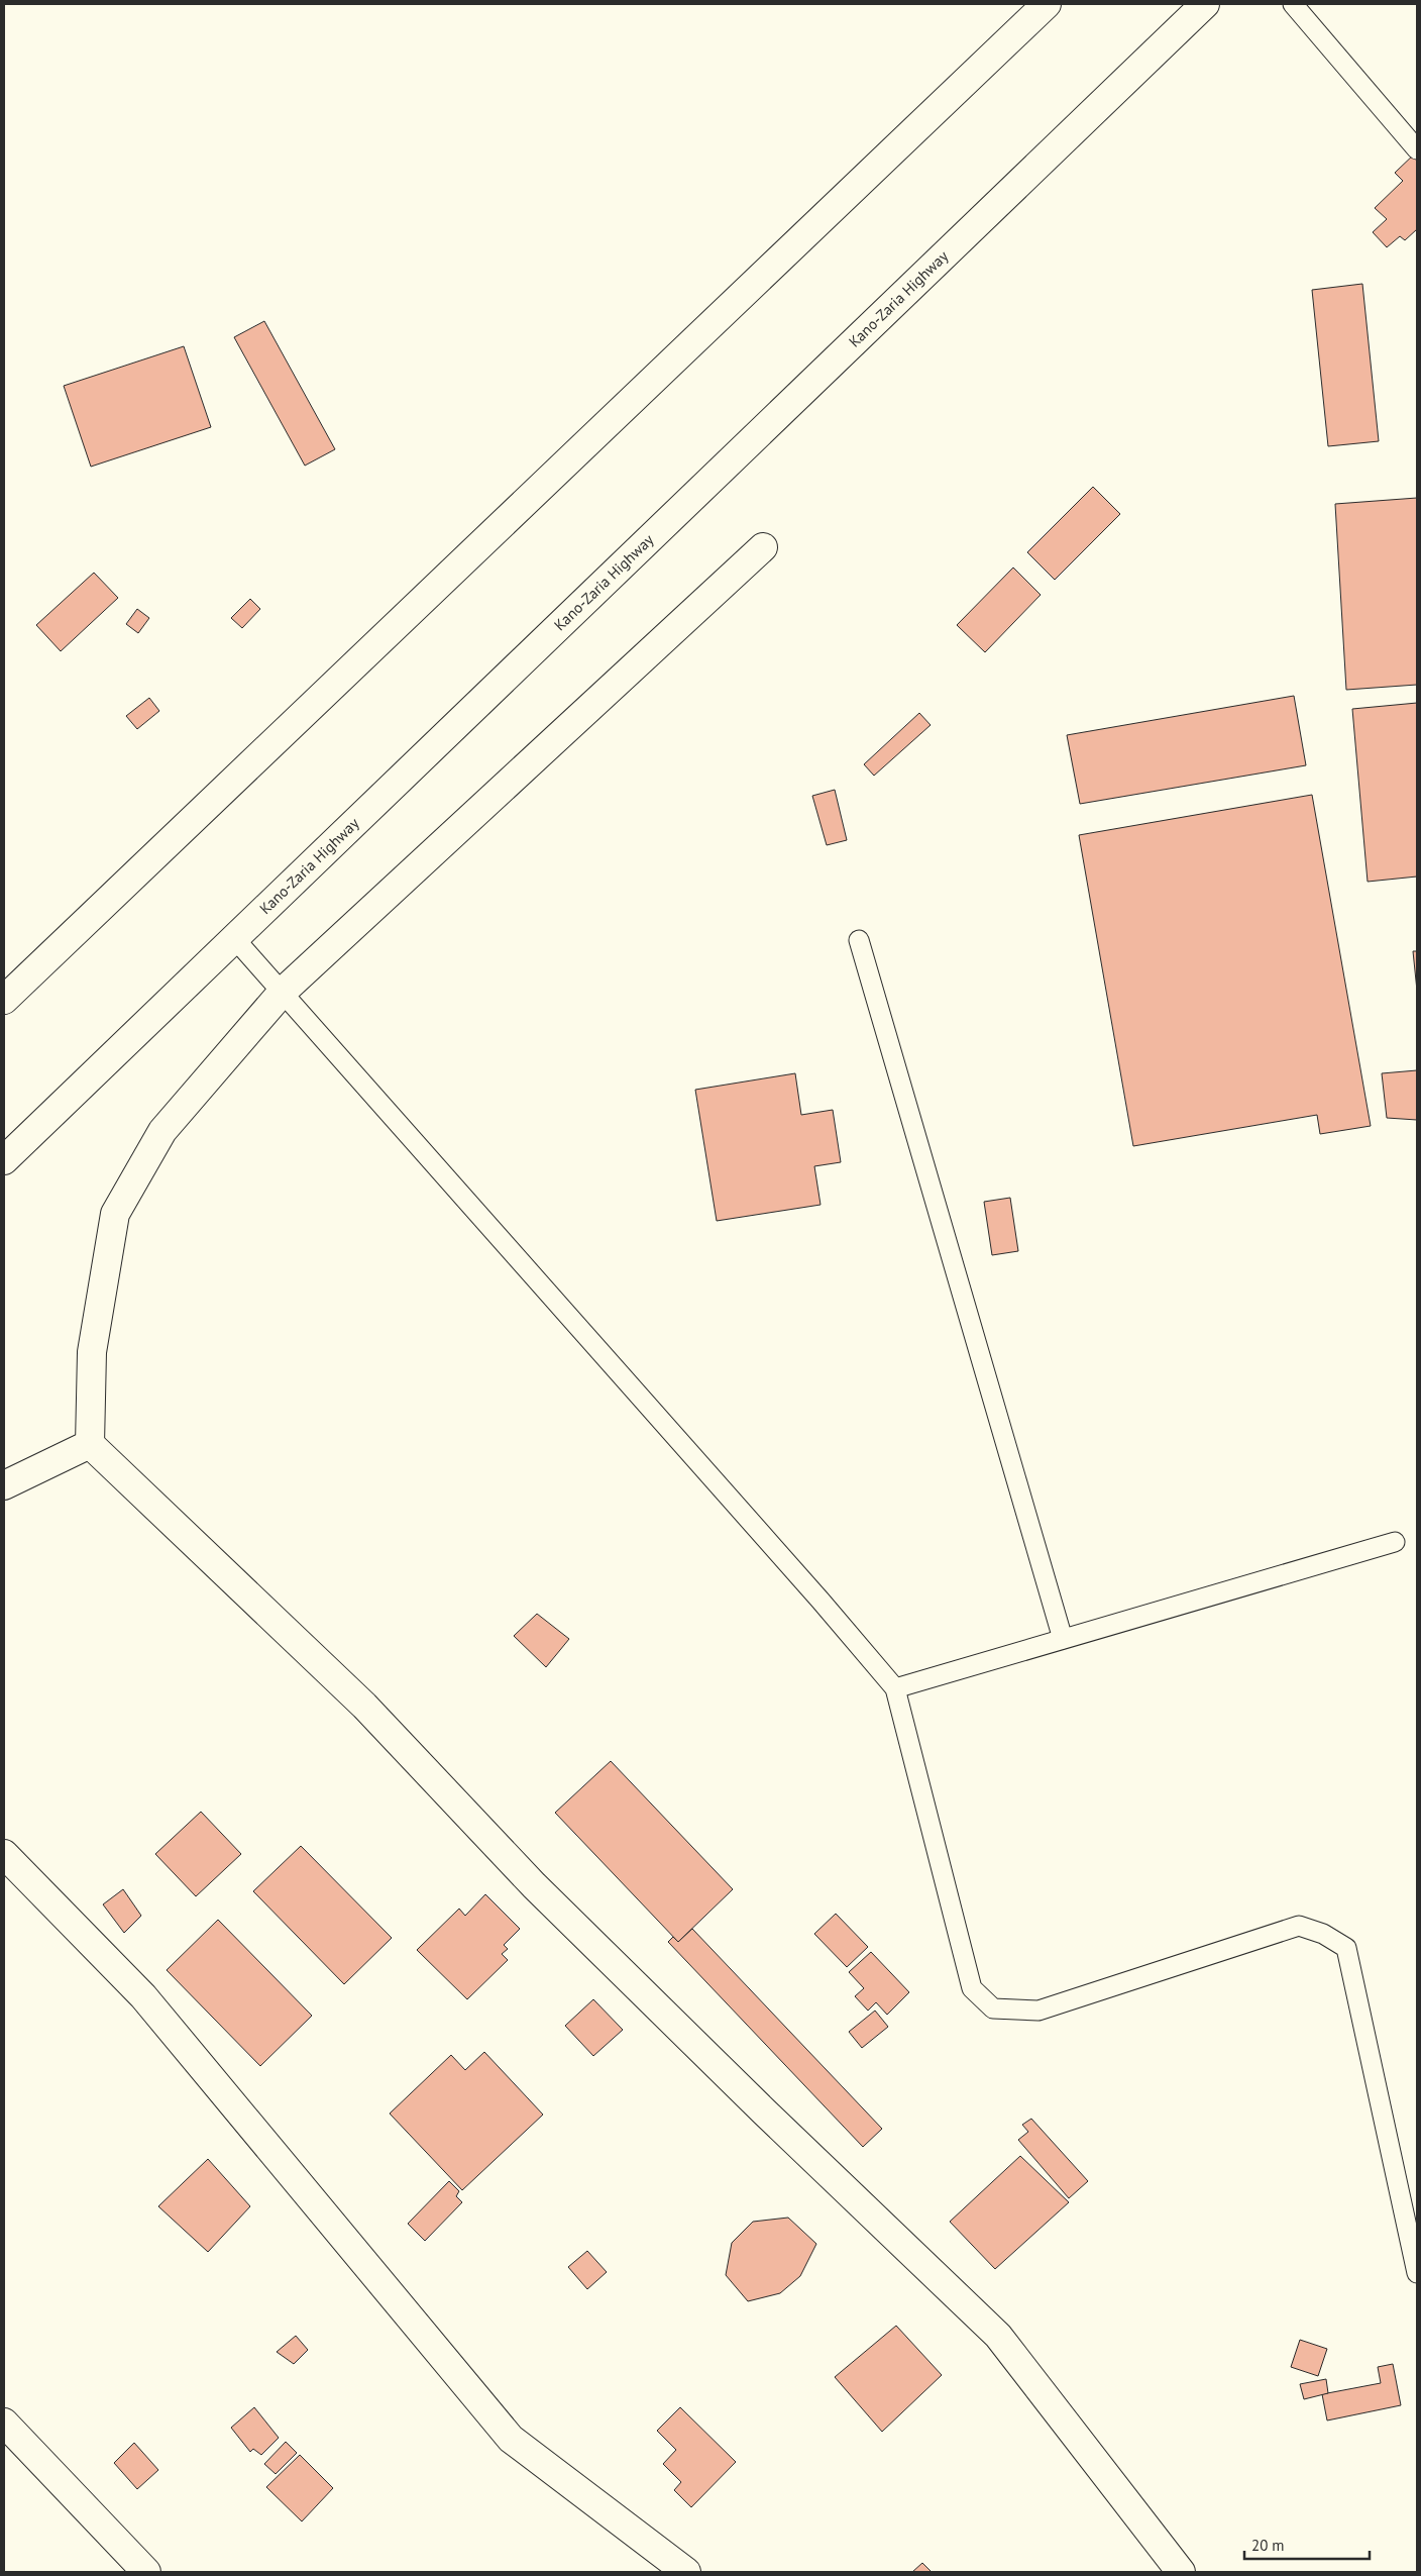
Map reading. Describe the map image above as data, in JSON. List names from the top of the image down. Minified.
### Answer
{"streets":{"main road":["Kano-Zaria Highway"]},"scale_bar":"20 m"}
